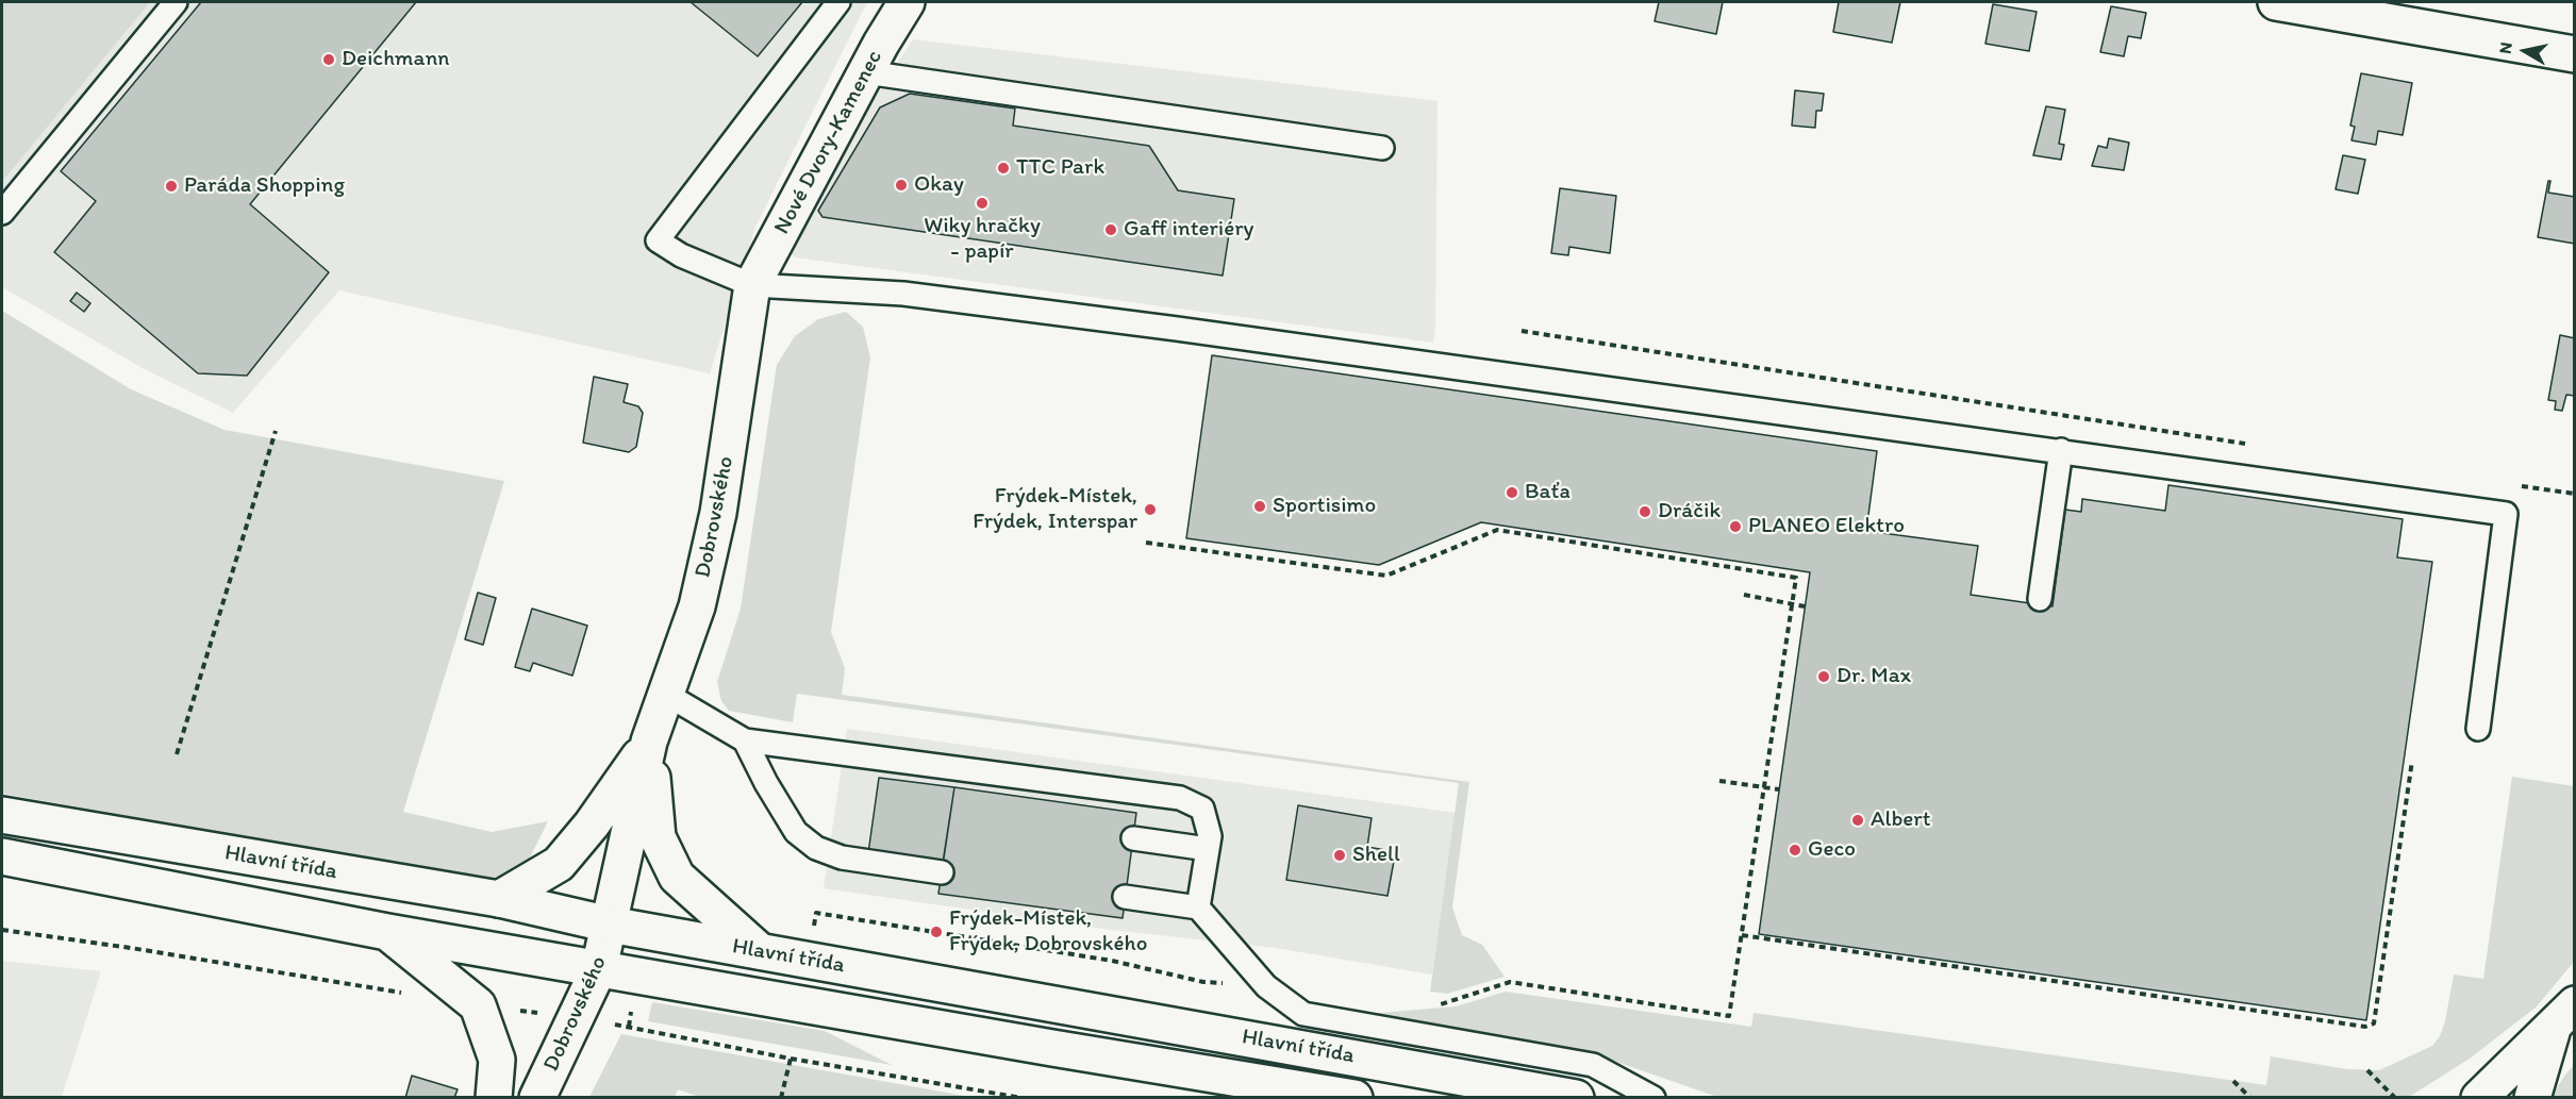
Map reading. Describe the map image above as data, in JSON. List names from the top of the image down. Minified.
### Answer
{"streets":{"main road":["Nové Dvory-Kamenec","Dobrovského","Hlavní třída"]},"crossings":[["Nové Dvory-Kamenec","Dobrovského"],["Dobrovského","Hlavní třída"]],"places":["Deichmann","TTC Park","Okay","Paráda Shopping","Wiky hračky - papír","Gaff interiéry","Baťa","Sportisimo","Frýdek-Místek, Frýdek, Interspar","Dráčik","PLANEO Elektro","Dr. Max","Albert","Geco","Shell","Frýdek-Místek, Frýdek, Dobrovského"],"north":"left"}
